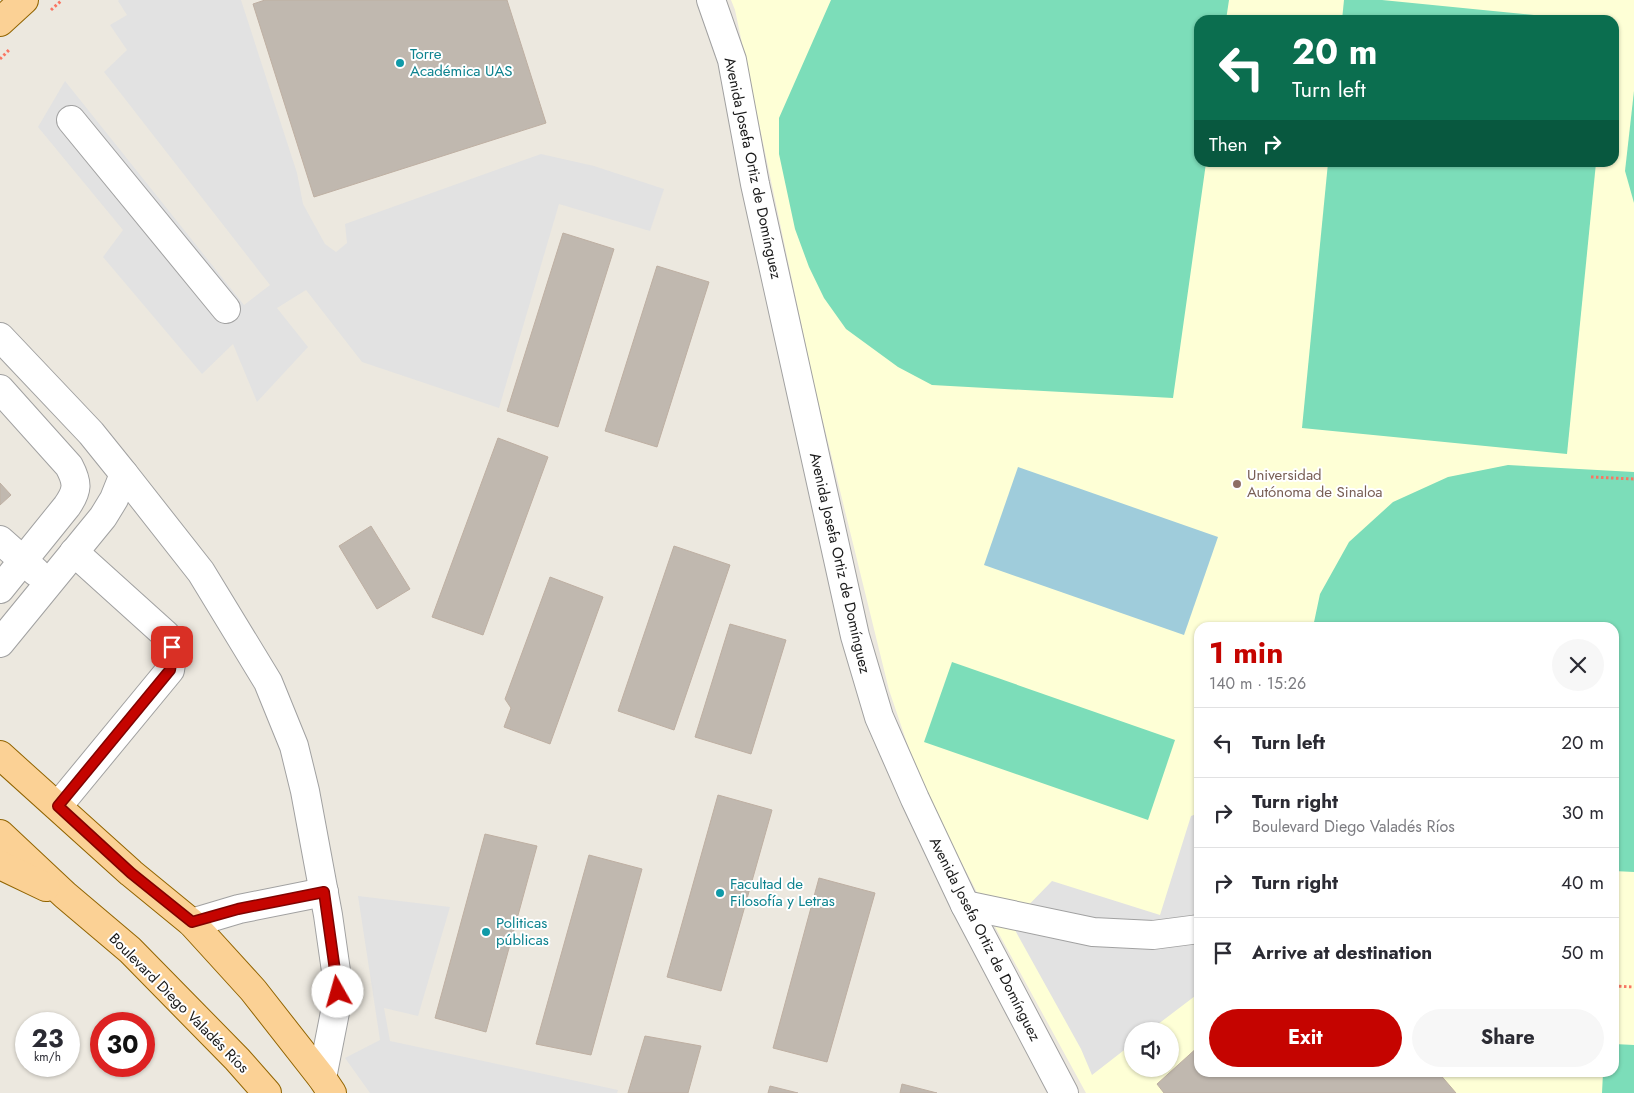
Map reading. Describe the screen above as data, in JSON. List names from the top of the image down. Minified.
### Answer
{"streets":{"main road":["Boulevard Diego Valadés Ríos"],"street":["Avenida Josefa Ortiz de Domínguez"]},"places":["Torre Académica UAS","Universidad Autónoma de Sinaloa","Facultad de Filosofía y Letras","Politicas públicas"],"page":{"turn":["20 m","Turn left"],"then":"Then","heading":["1 min","140 m · 15:26"],"list":[{"name":"Turn left","value":"20 m"},{"name":"Turn right","note":"Boulevard Diego Valadés Ríos","value":"30 m"},{"name":"Turn right","value":"40 m"},{"name":"Arrive at destination","value":"50 m"}],"buttons":["Exit","Share"],"speed":"23 km/h","limit":"30"}}
